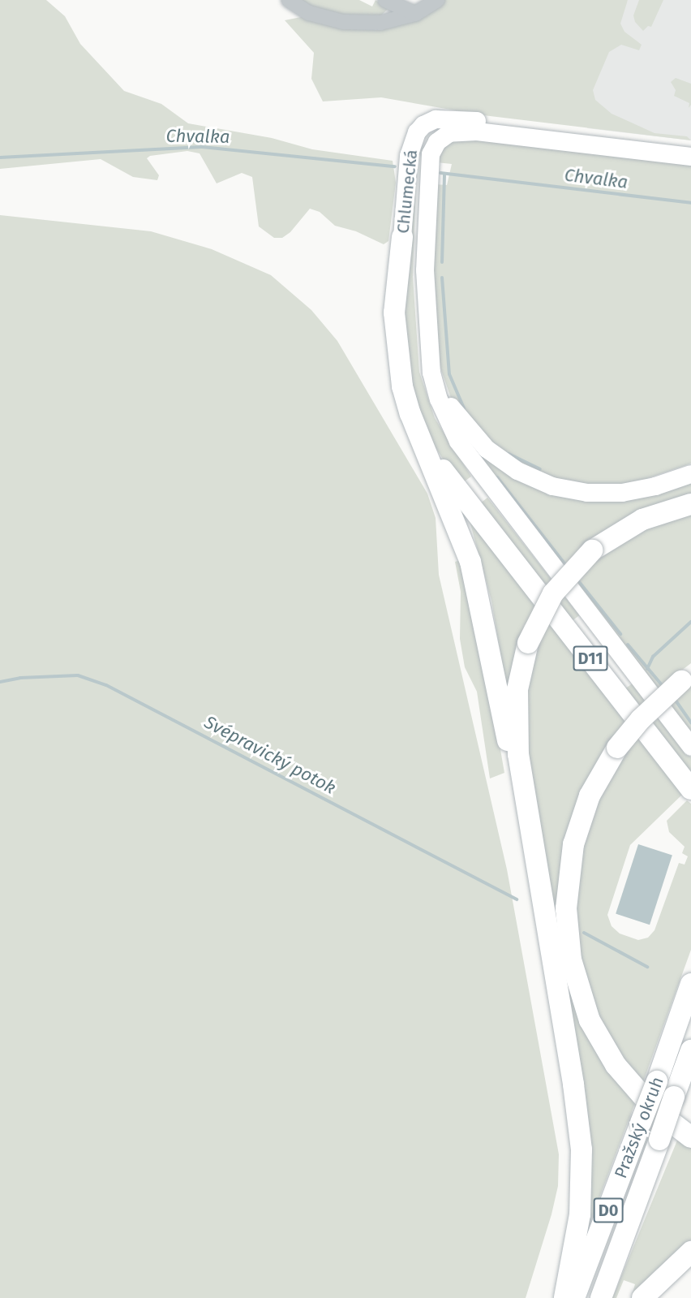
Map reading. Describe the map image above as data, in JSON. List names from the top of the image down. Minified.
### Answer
{"streets":{"highway":["Chlumecká","D11","Pražský okruh","D0"]},"crossings":[["Chlumecká","D11"]],"water":["Chvalka","Svépravický potok"]}
